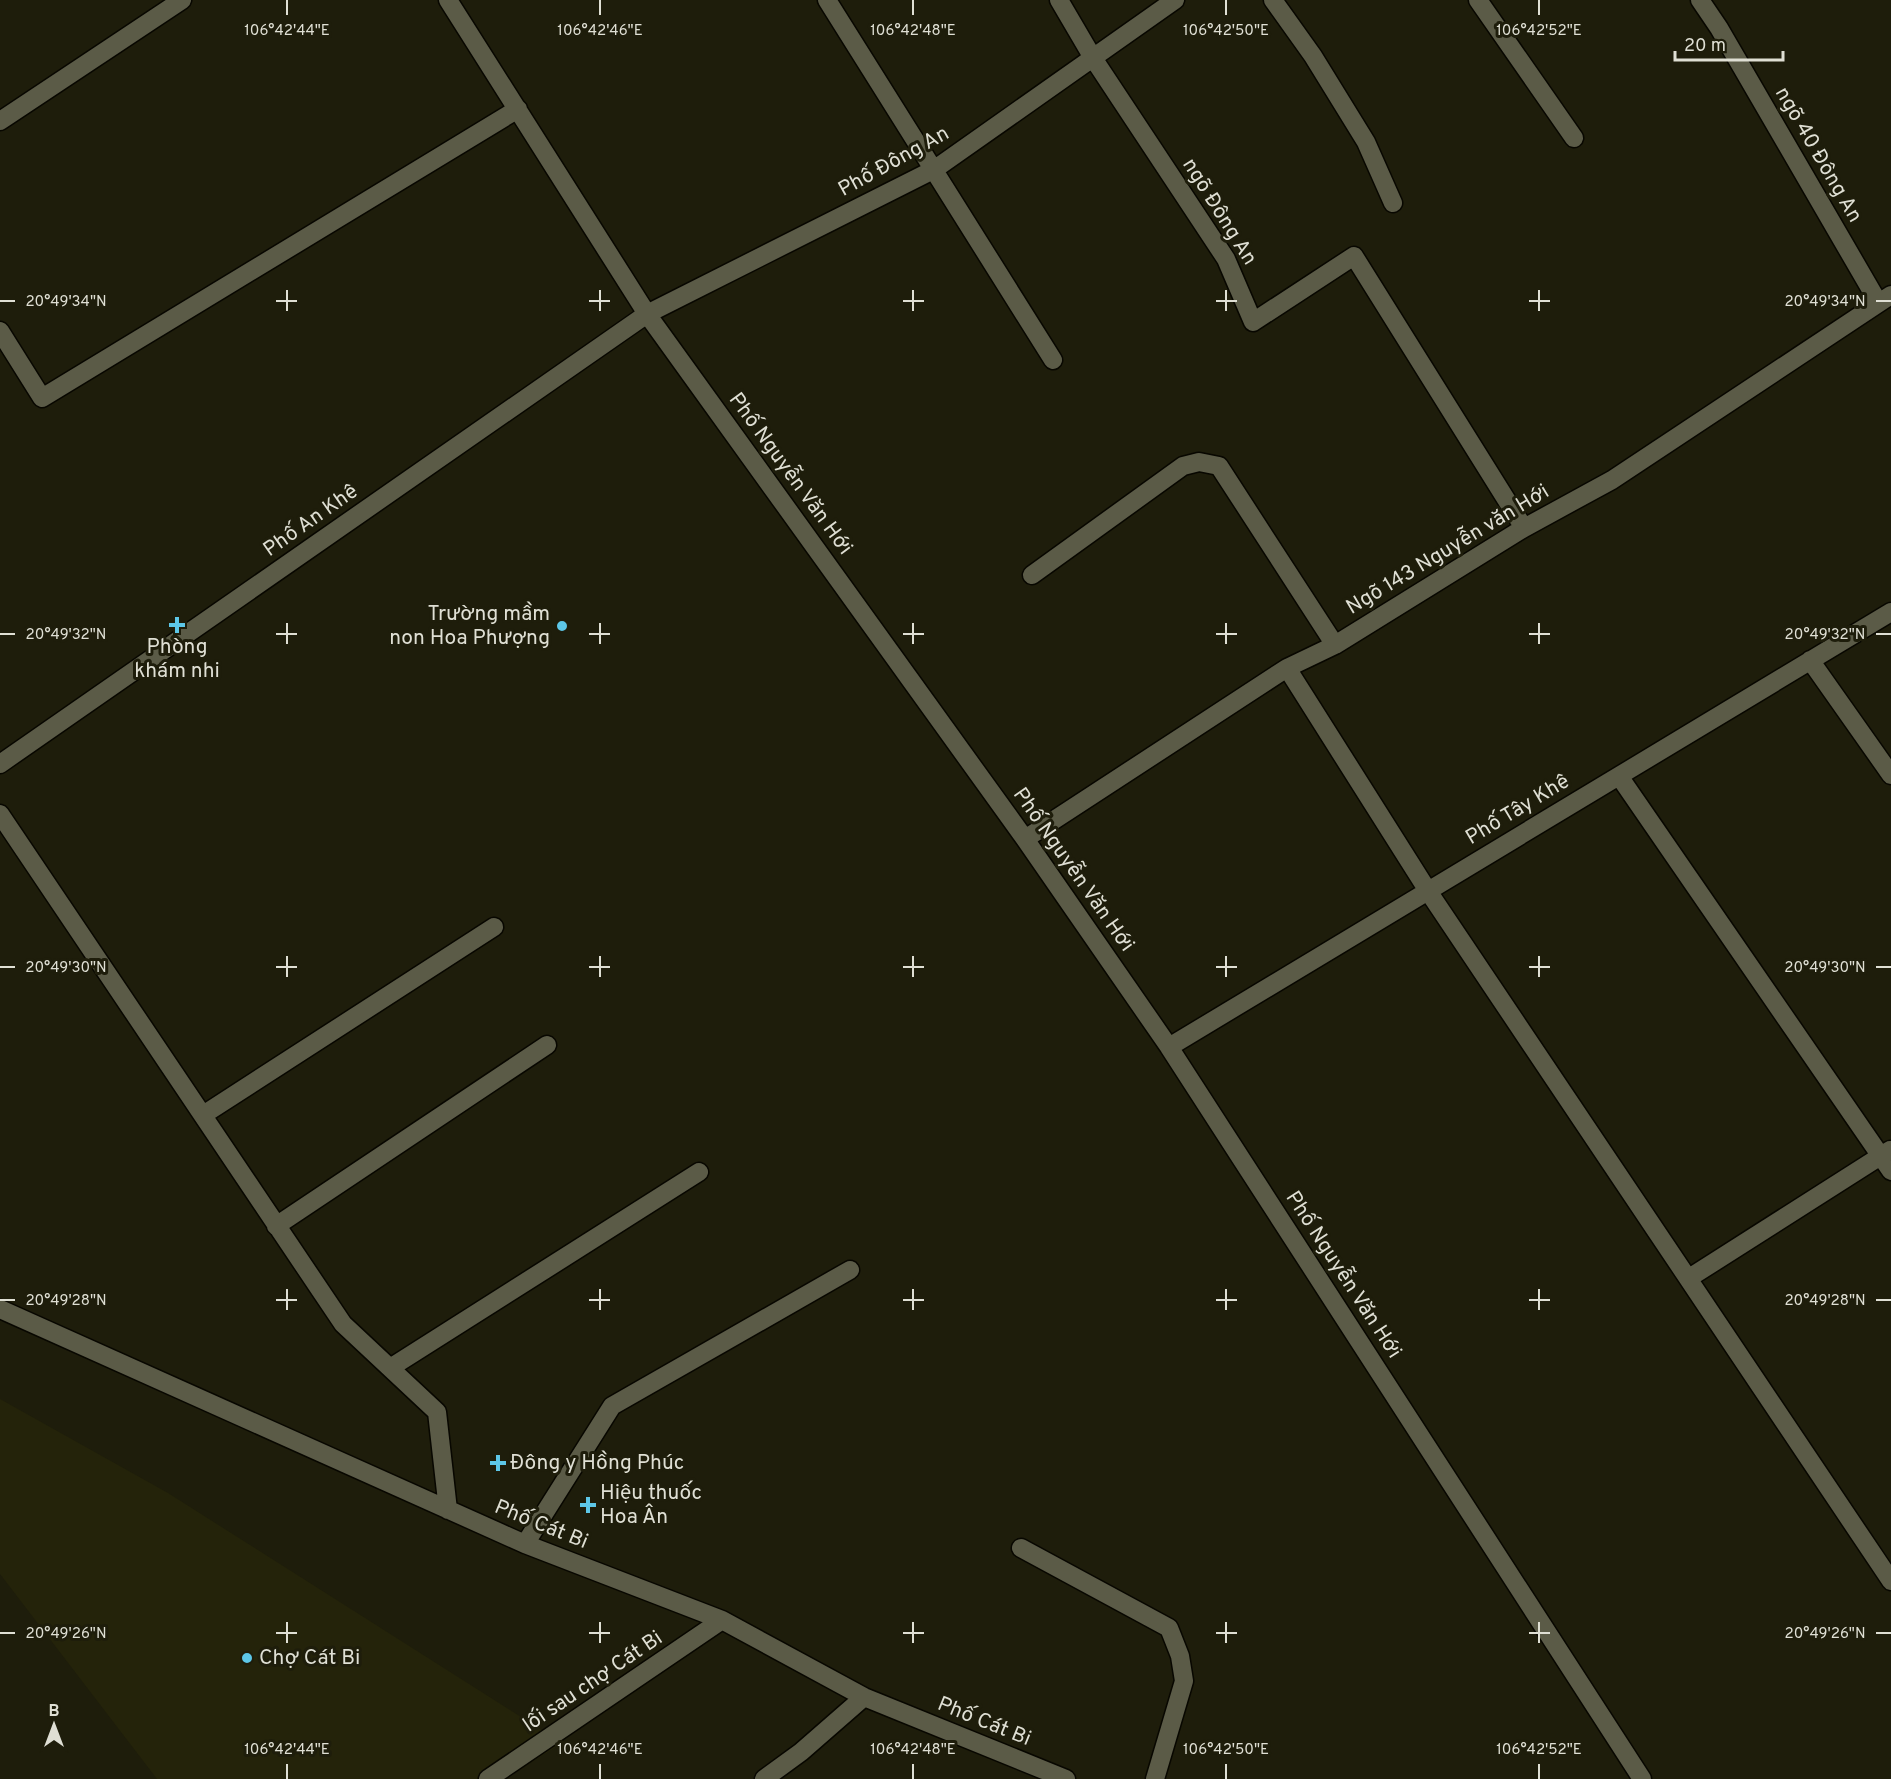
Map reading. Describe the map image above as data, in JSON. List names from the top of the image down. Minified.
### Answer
{"streets":{"street":["ngõ 40 Đông An","Phố Đông An","ngõ Đông An","Phố Nguyễn Văn Hới","Phố An Khê","Ngõ 143 Nguyễn văn Hới","Phố Tây Khê","Phố Cát Bi","lối sau chợ Cát Bi"]},"crossings":[["ngõ 40 Đông An","Ngõ 143 Nguyễn văn Hới"],["Phố Đông An","ngõ Đông An"],["Phố Đông An","Phố Nguyễn Văn Hới"],["Phố Đông An","Phố An Khê"],["ngõ Đông An","Ngõ 143 Nguyễn văn Hới"],["Phố Nguyễn Văn Hới","Phố An Khê"],["Phố Nguyễn Văn Hới","Ngõ 143 Nguyễn văn Hới"],["Phố Nguyễn Văn Hới","Phố Tây Khê"],["Phố Cát Bi","lối sau chợ Cát Bi"]],"places":{"health":["Phòng khám nhi","Đông y Hồng Phúc","Hiệu thuốc Hoa Ân"],"other":["Trường mầm non Hoa Phượng","Chợ Cát Bi"]},"scale_bar":"20 m","north":"top","coordinates":["106°42'44\"E","106°42'46\"E","106°42'48\"E","106°42'50\"E","106°42'52\"E","20°49'34\"N","20°49'32\"N","20°49'30\"N","20°49'28\"N","20°49'26\"N"]}
